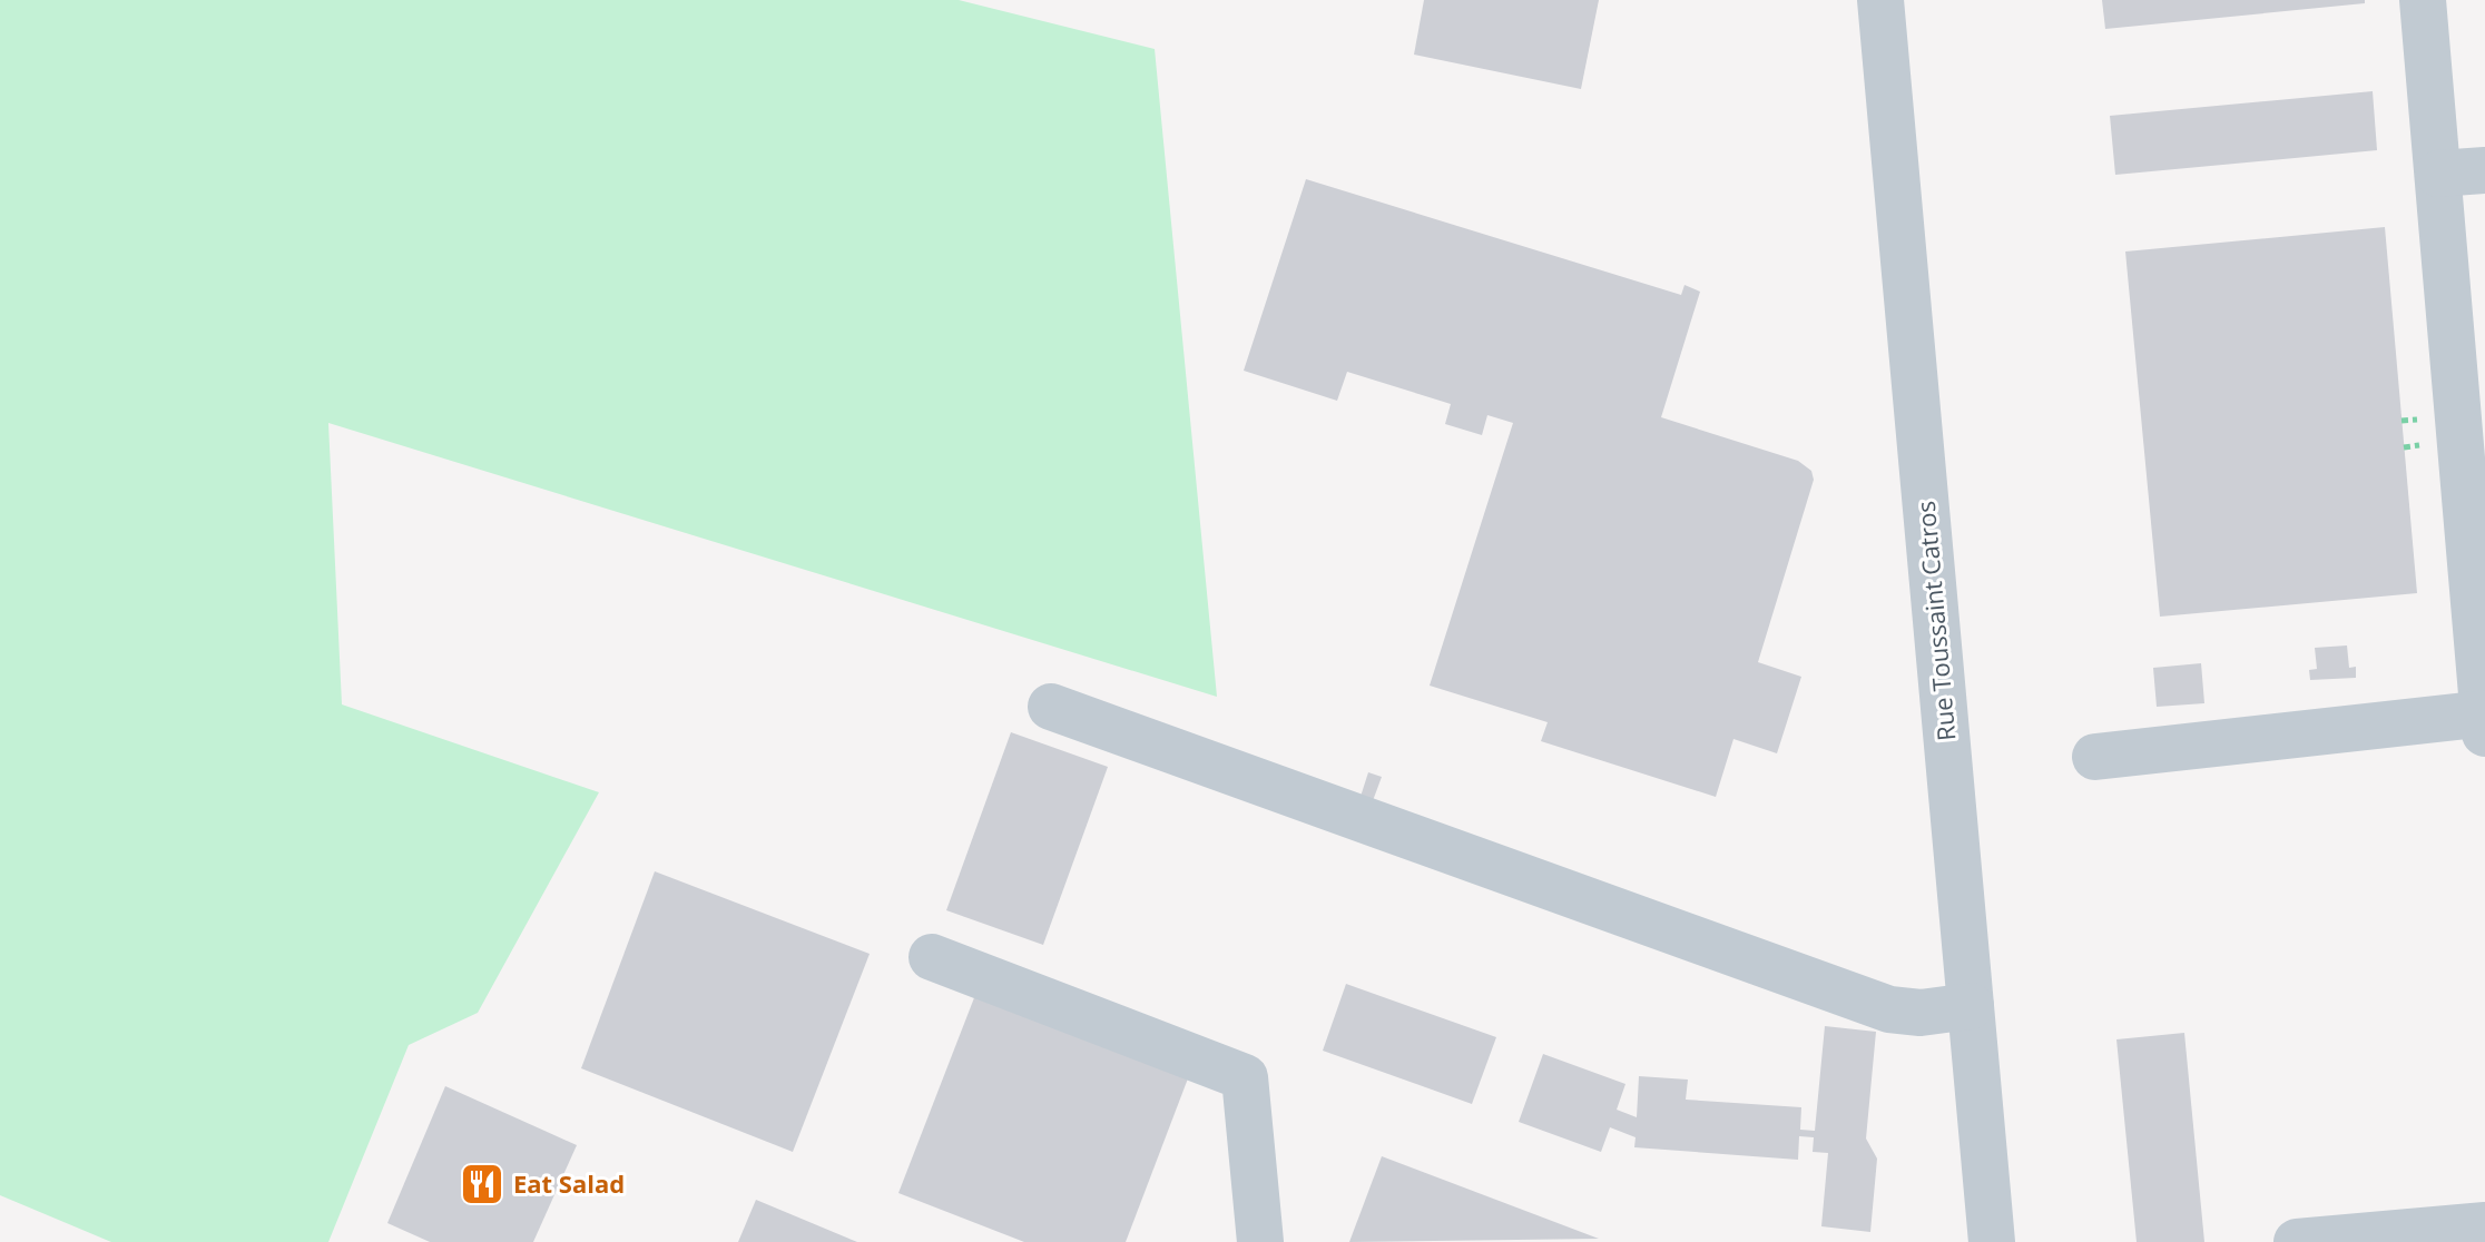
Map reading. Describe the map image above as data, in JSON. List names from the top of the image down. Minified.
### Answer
{"streets":{"street":["Rue Toussaint Catros"]},"places":{"restaurant":["Eat Salad"]}}
